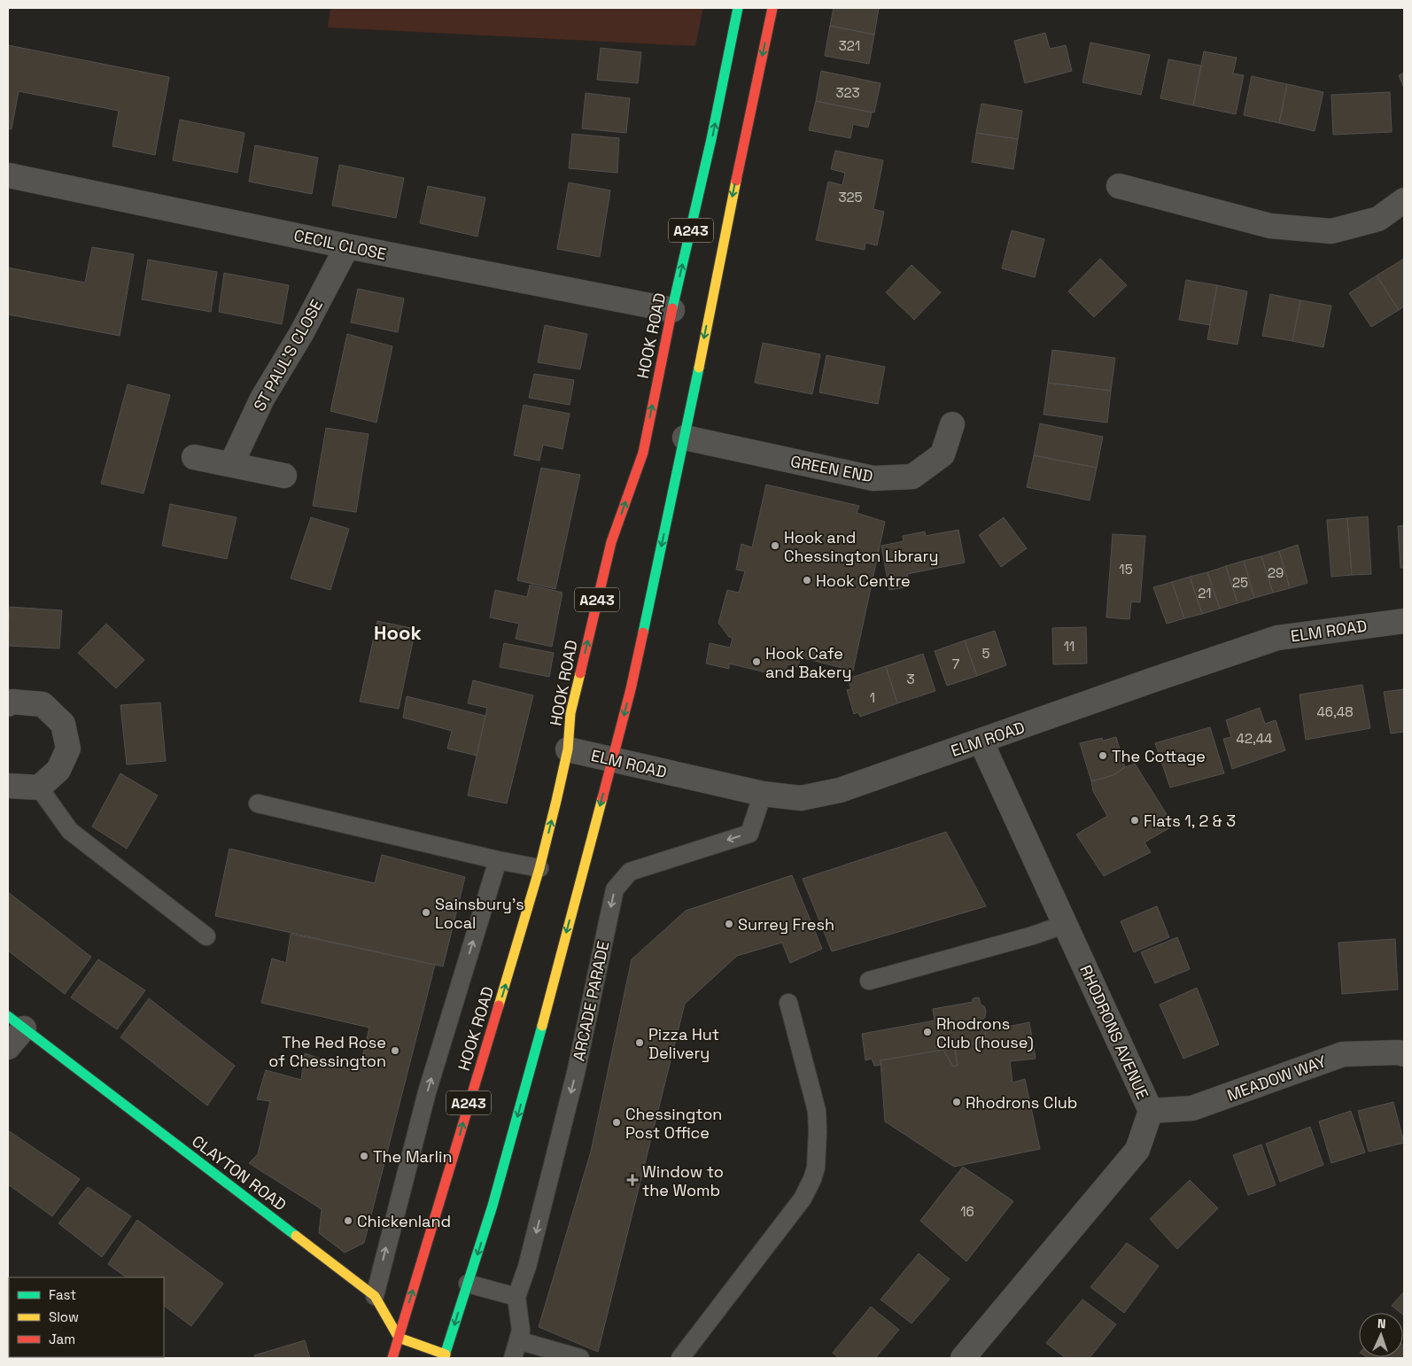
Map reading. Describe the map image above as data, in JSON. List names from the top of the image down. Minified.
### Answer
{"streets":{"main road":["A243","HOOK ROAD","CLAYTON ROAD"],"street":["CECIL CLOSE","ST PAUL'S CLOSE","GREEN END","ELM ROAD","RHODRONS AVENUE","MEADOW WAY"],"lane":["ARCADE PARADE"]},"crossings":[["CECIL CLOSE","HOOK ROAD"],["CECIL CLOSE","ST PAUL'S CLOSE"],["HOOK ROAD","ELM ROAD"],["HOOK ROAD","CLAYTON ROAD"],["ELM ROAD","ARCADE PARADE"],["ELM ROAD","RHODRONS AVENUE"],["RHODRONS AVENUE","MEADOW WAY"]],"districts":["Hook"],"places":{"other":["Hook and Chessington Library","Hook Centre","Hook Cafe and Bakery","The Cottage","Flats 1, 2 & 3","Sainsbury's Local","Surrey Fresh","Rhodrons Club (house)","Pizza Hut Delivery","The Red Rose of Chessington","Rhodrons Club","Chessington Post Office","The Marlin","Chickenland"],"health":["Window to the Womb"]},"house_numbers":["321","323","325","15","29","25","21","11","5","7","3","1","46,48","42,44","16"],"legend":["Fast","Slow","Jam"],"north":"top"}
